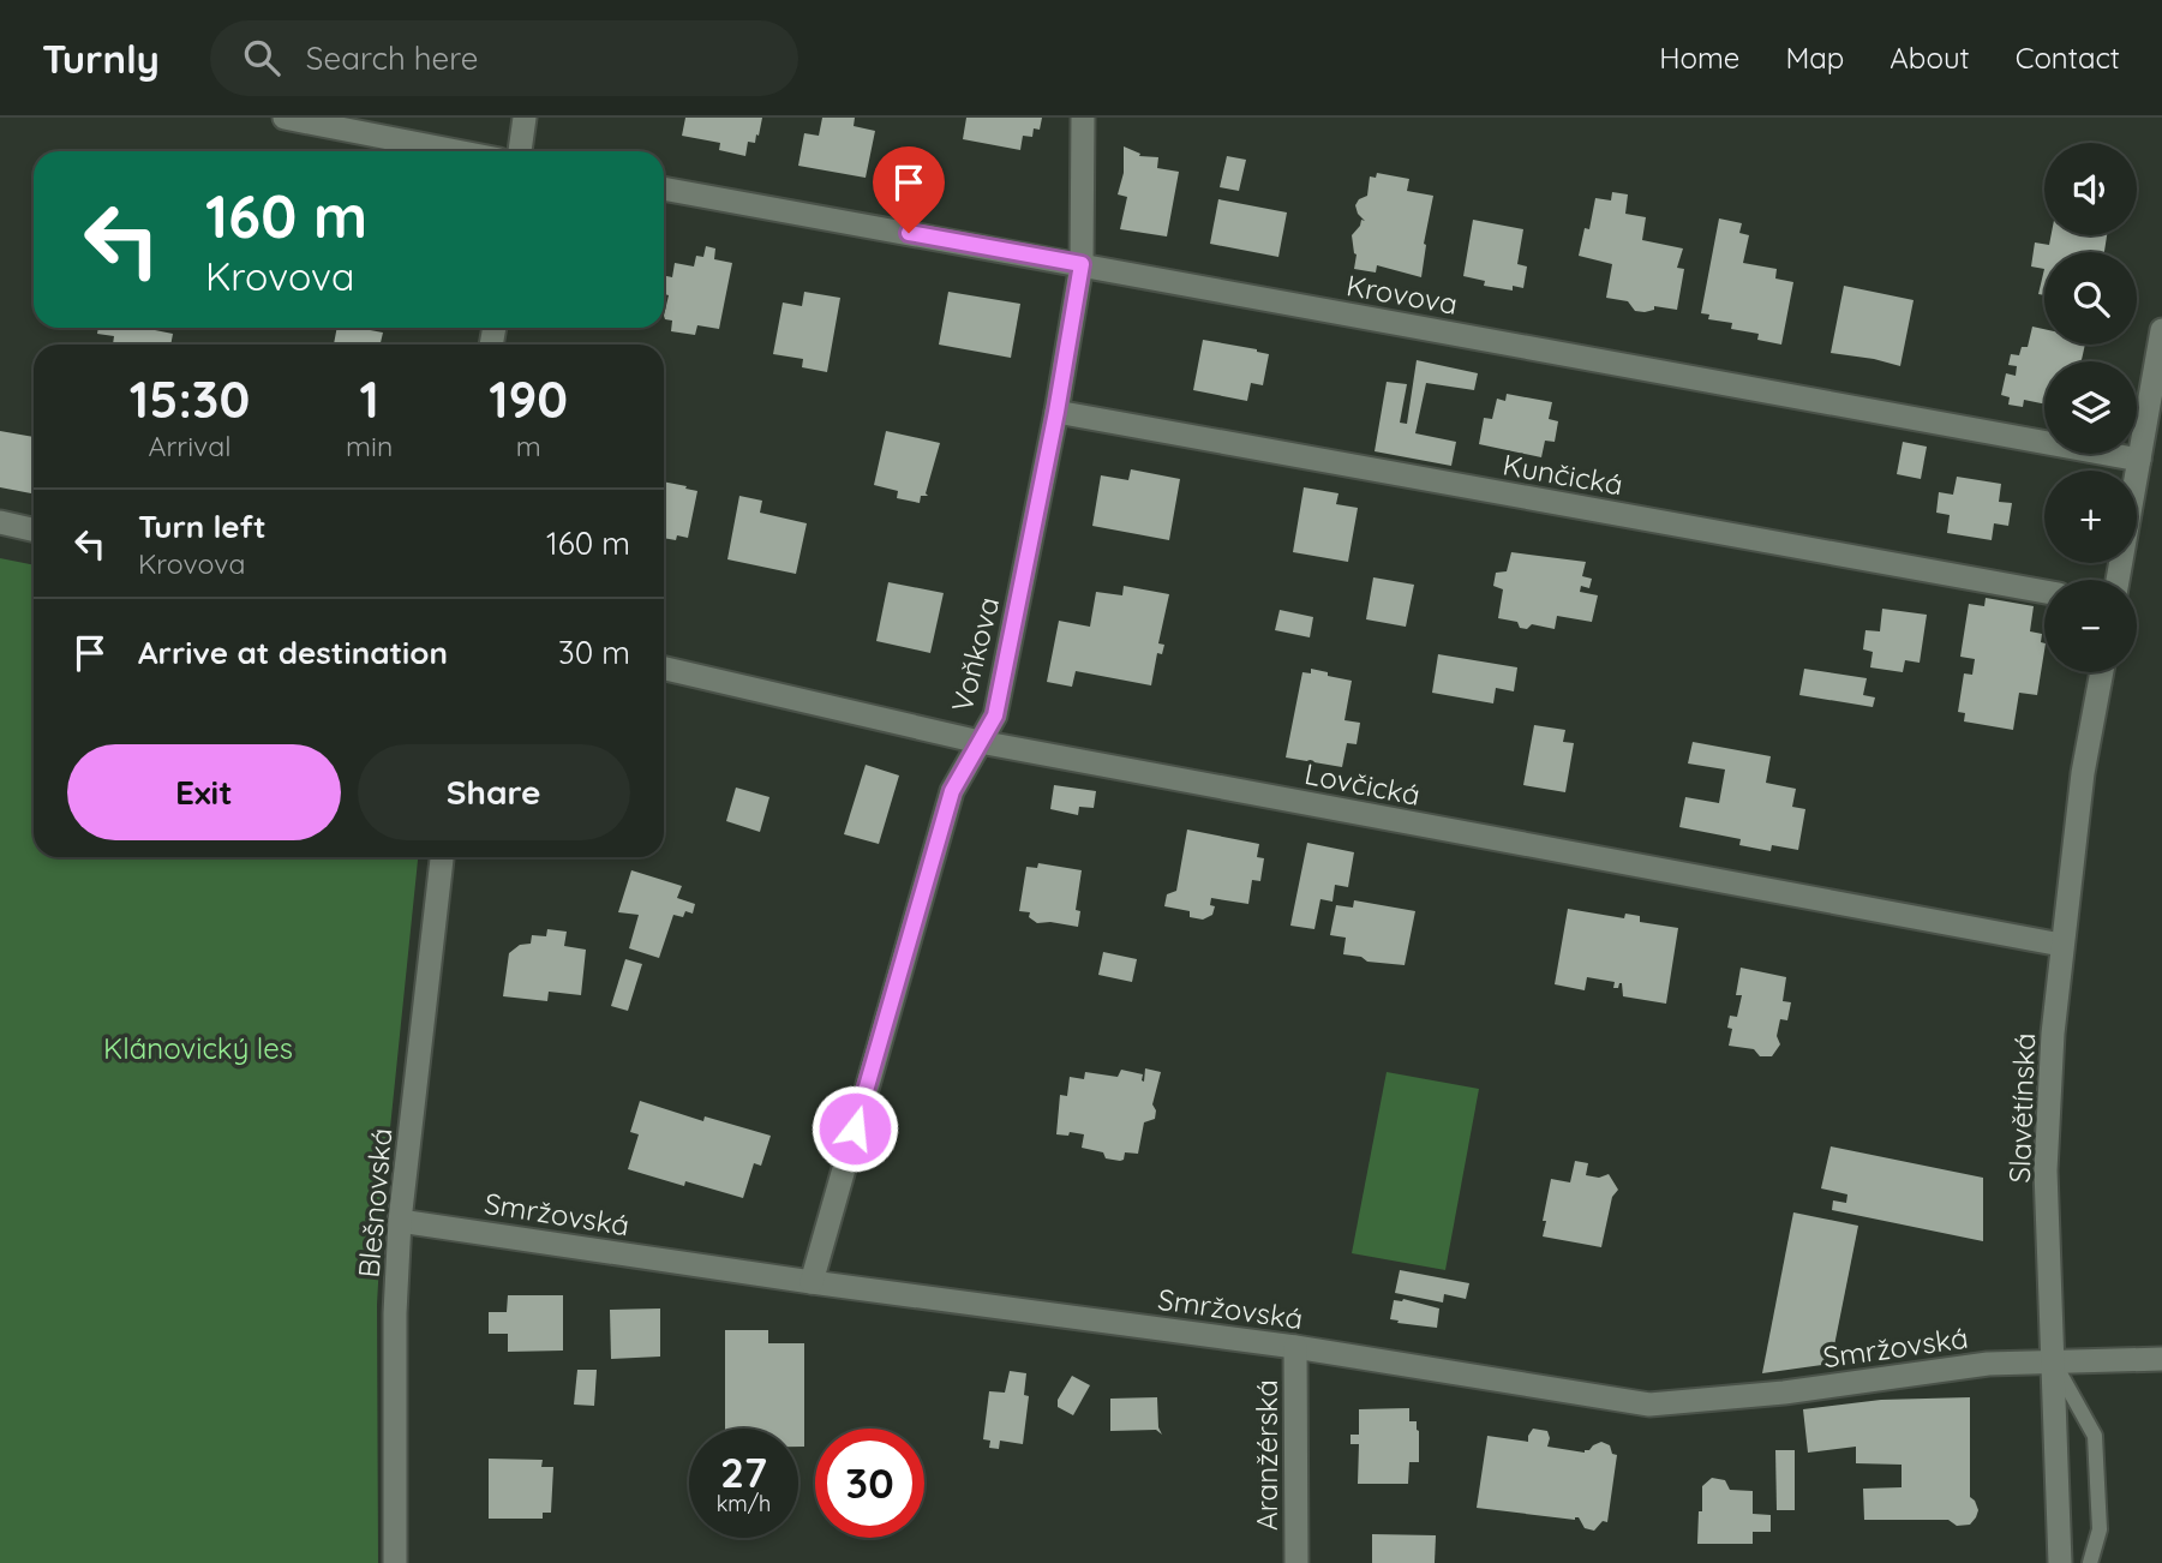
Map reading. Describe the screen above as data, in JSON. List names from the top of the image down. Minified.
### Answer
{"streets":{"street":["Krovova","Kunčická","Voňkova","Lovčická","Slavětínská","Blešnovská","Smržovská","Aranžérská"]},"crossings":[["Krovova","Voňkova"],["Kunčická","Voňkova"],["Voňkova","Lovčická"],["Voňkova","Smržovská"],["Lovčická","Slavětínská"],["Slavětínská","Smržovská"],["Blešnovská","Smržovská"],["Smržovská","Aranžérská"]],"parks":["Klánovický les"],"page":{"header":"Turnly","search":"Search here","nav":["Home","Map","About","Contact"],"map_buttons":["+","−"],"turn":["160 m","Krovova"],"eta":["15:30","Arrival","1","min","190","m"],"list":[{"name":"Turn left","note":"Krovova","value":"160 m"},{"name":"Arrive at destination","value":"30 m"}],"buttons":["Exit","Share"],"speed":"27 km/h","limit":"30"}}
